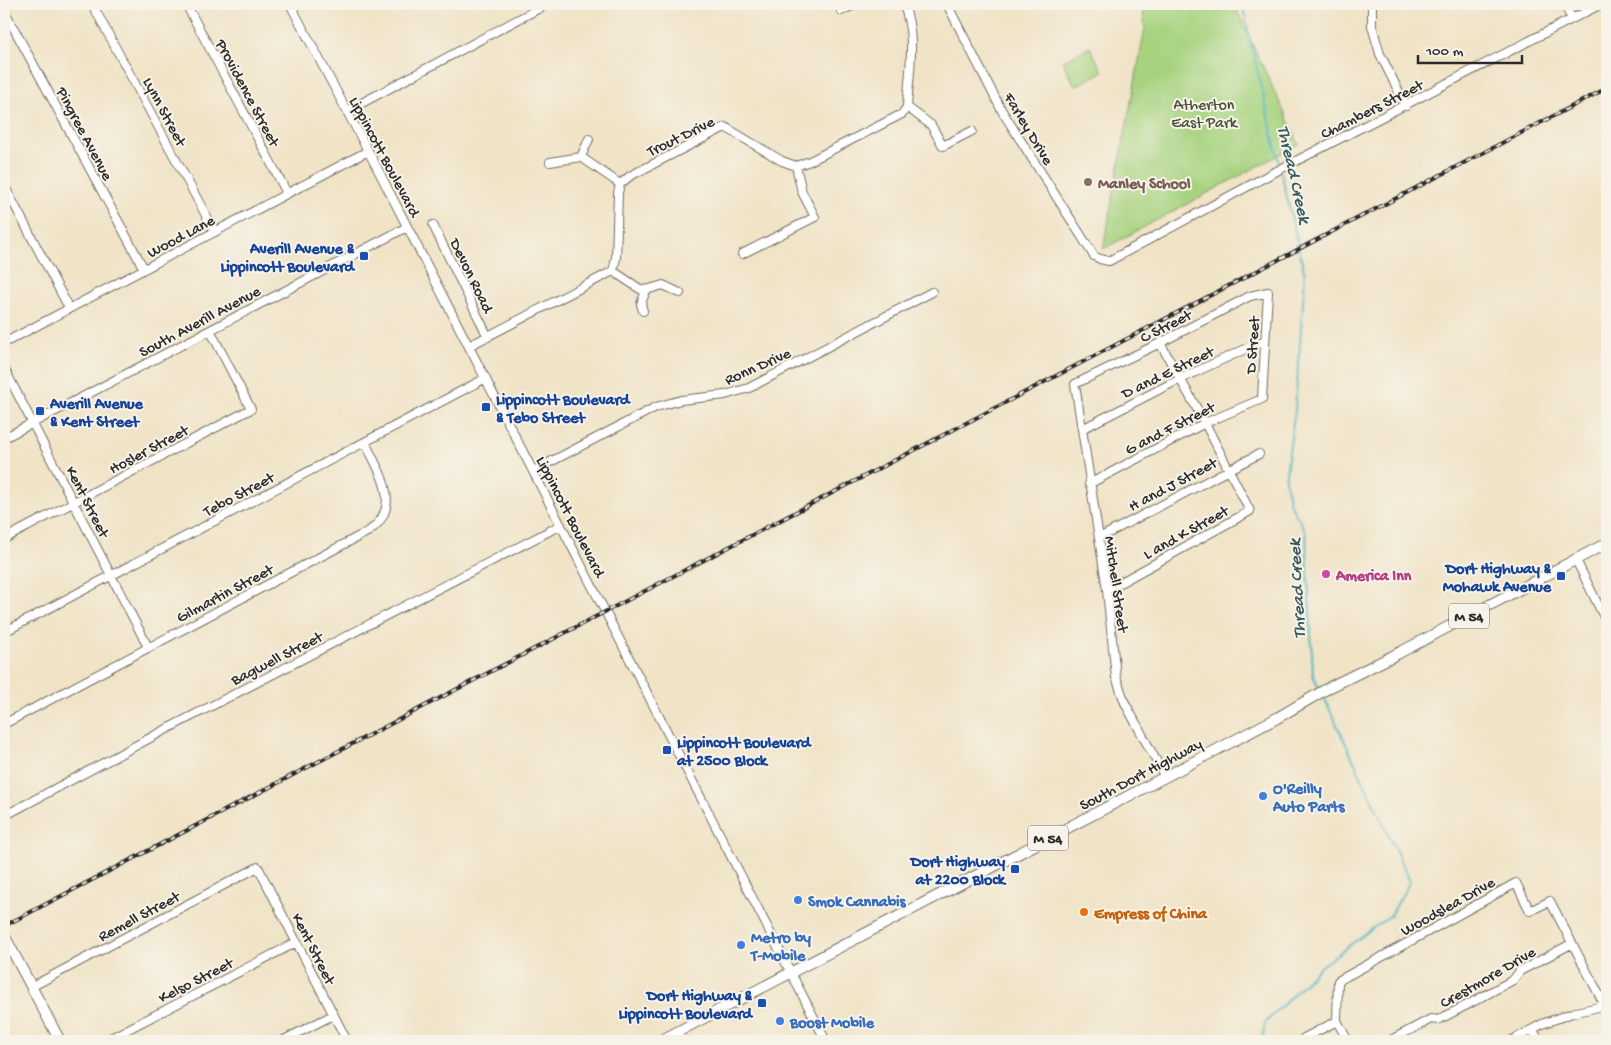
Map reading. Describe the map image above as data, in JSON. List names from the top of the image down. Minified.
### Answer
{"streets":{"main road":["M 54","South Dort Highway"],"street":["Providence Street","Chambers Street","Lynn Street","Farley Drive","Pingree Avenue","Trout Drive","Lippincott Boulevard","Wood Lane","Devon Road","South Averill Avenue","C Street","D Street","Ronn Drive","D and E Street","G and F Street","Hosler Street","H and J Street","Tebo Street","Kent Street","L and K Street","Mitchell Street","Gilmartin Street","Bagwell Street","Woodslea Drive","Remell Street","Crestmore Drive","Kelso Street"]},"crossings":[["Providence Street","Wood Lane"],["Chambers Street","Farley Drive"],["Lynn Street","Wood Lane"],["Pingree Avenue","Wood Lane"],["Lippincott Boulevard","Wood Lane"],["Lippincott Boulevard","South Averill Avenue"],["Lippincott Boulevard","Ronn Drive"],["Lippincott Boulevard","Tebo Street"],["Lippincott Boulevard","Bagwell Street"],["Lippincott Boulevard","South Dort Highway"],["South Averill Avenue","Hosler Street"],["South Averill Avenue","Kent Street"],["C Street","D Street"],["C Street","Mitchell Street"],["D Street","D and E Street"],["D Street","G and F Street"],["D and E Street","Mitchell Street"],["G and F Street","Mitchell Street"],["Hosler Street","Kent Street"],["H and J Street","L and K Street"],["H and J Street","Mitchell Street"],["Tebo Street","Kent Street"],["Tebo Street","Gilmartin Street"],["Kent Street","Gilmartin Street"],["Kent Street","Remell Street"],["Kent Street","Kelso Street"],["L and K Street","Mitchell Street"],["Mitchell Street","South Dort Highway"],["Woodslea Drive","Crestmore Drive"]],"water":["Thread Creek"],"parks":["Atherton East Park"],"places":{"other":["Manley School","America Inn","O'Reilly Auto Parts","Smok Cannabis","Empress of China","Metro by T-Mobile","Boost Mobile"],"transit":["Averill Avenue & Lippincott Boulevard","Lippincott Boulevard & Tebo Street","Averill Avenue & Kent Street","Dort Highway & Mohawk Avenue","Lippincott Boulevard at 2500 Block","Dort Highway at 2200 Block","Dort Highway & Lippincott Boulevard"]},"scale_bar":"100 m"}
